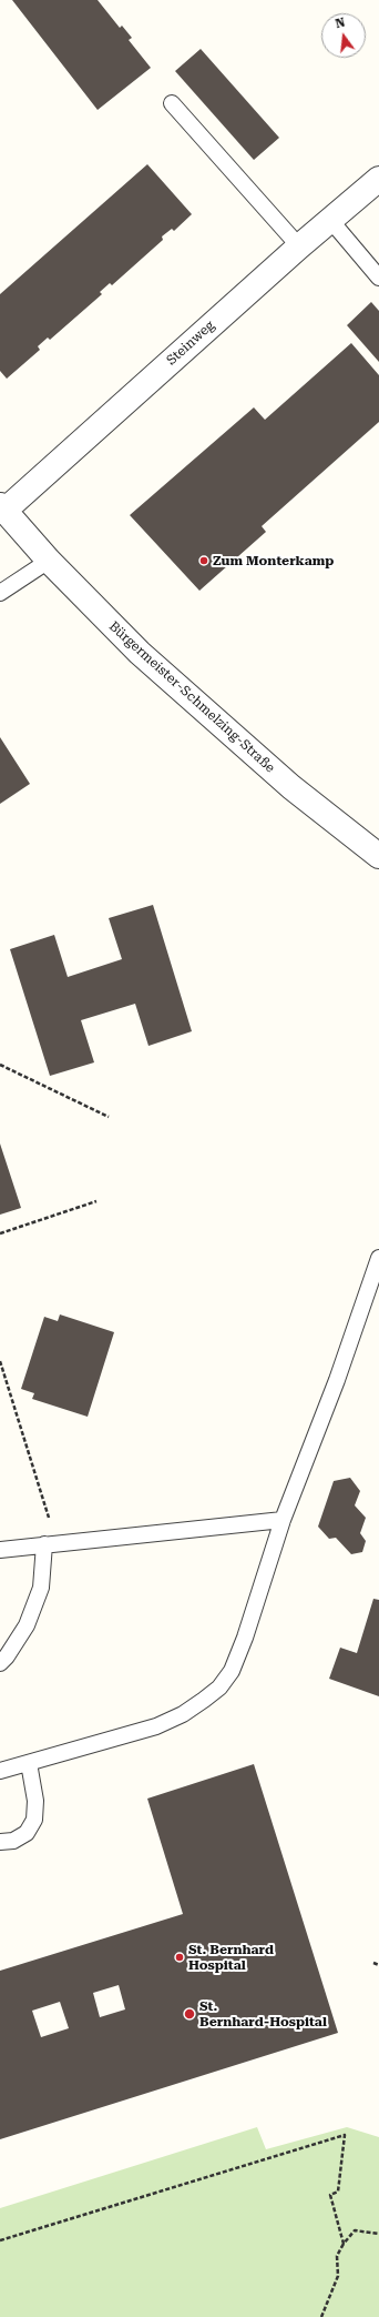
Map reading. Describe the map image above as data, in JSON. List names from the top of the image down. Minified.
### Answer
{"streets":{"street":["Steinweg","Bürgermeister-Schmelzing-Straße"]},"crossings":[["Steinweg","Bürgermeister-Schmelzing-Straße"]],"places":["Zum Monterkamp","St. Bernhard Hospital","St. Bernhard-Hospital"],"north":"top"}
